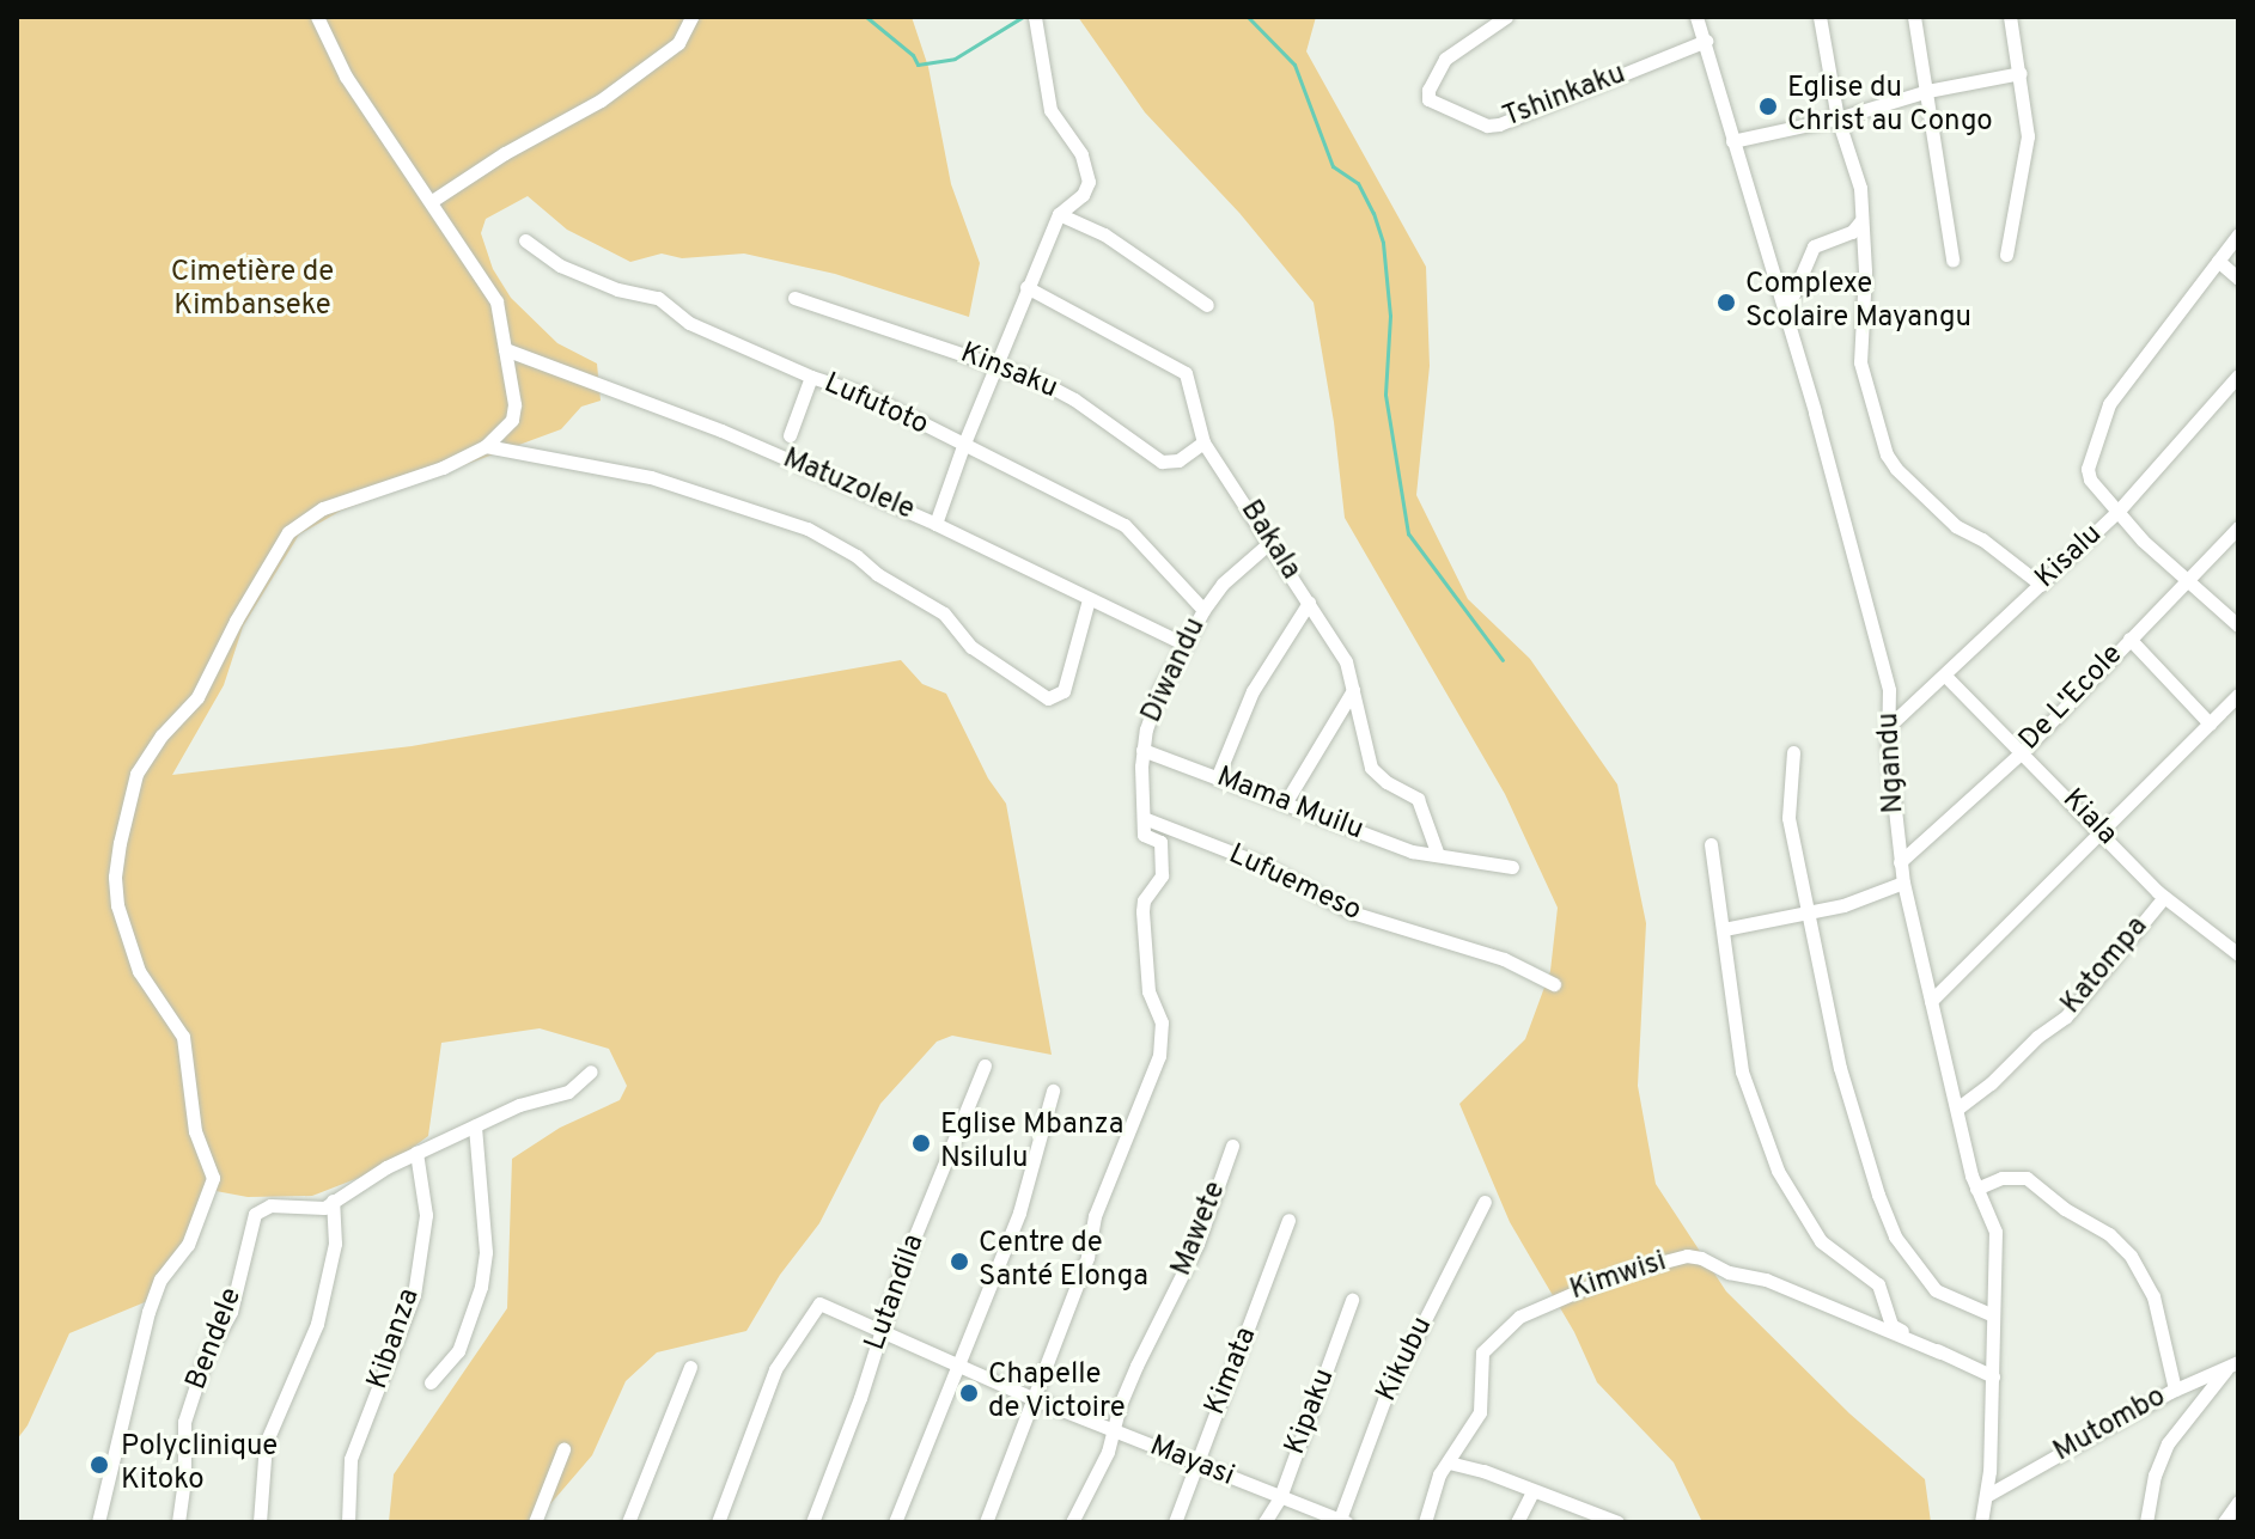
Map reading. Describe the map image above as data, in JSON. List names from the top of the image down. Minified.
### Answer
{"streets":{"street":["Tshinkaku","Kinsaku","Lufutoto","Matuzolele","Bakala","Kisalu","Diwandu","De L'Ecole","Ngandu","Mama Muilu","Kiala","Lufuemeso","Katompa","Mawete","Kimwisi","Lutandila","Bendele","Kibanza","Kikubu","Kimata","Kipaku","Mutombo","Mayasi"]},"crossings":[["Tshinkaku","Ngandu"],["Kinsaku","Bakala"],["Lufutoto","Diwandu"],["Matuzolele","Diwandu"],["Bakala","Diwandu"],["Bakala","Mama Muilu"],["Kisalu","Ngandu"],["Kisalu","Kiala"],["Diwandu","Mama Muilu"],["Diwandu","Lufuemeso"],["Diwandu","Mayasi"],["De L'Ecole","Ngandu"],["De L'Ecole","Kiala"],["Ngandu","Katompa"],["Ngandu","Mutombo"],["Kiala","Katompa"],["Mawete","Mayasi"],["Lutandila","Mayasi"],["Kikubu","Mayasi"],["Kimata","Mayasi"],["Kipaku","Mayasi"]],"parks":["Cimetière de Kimbanseke"],"places":["Eglise du Christ au Congo","Complexe Scolaire Mayangu","Eglise Mbanza Nsilulu","Centre de Santé Elonga","Chapelle de Victoire","Polyclinique Kitoko"]}
